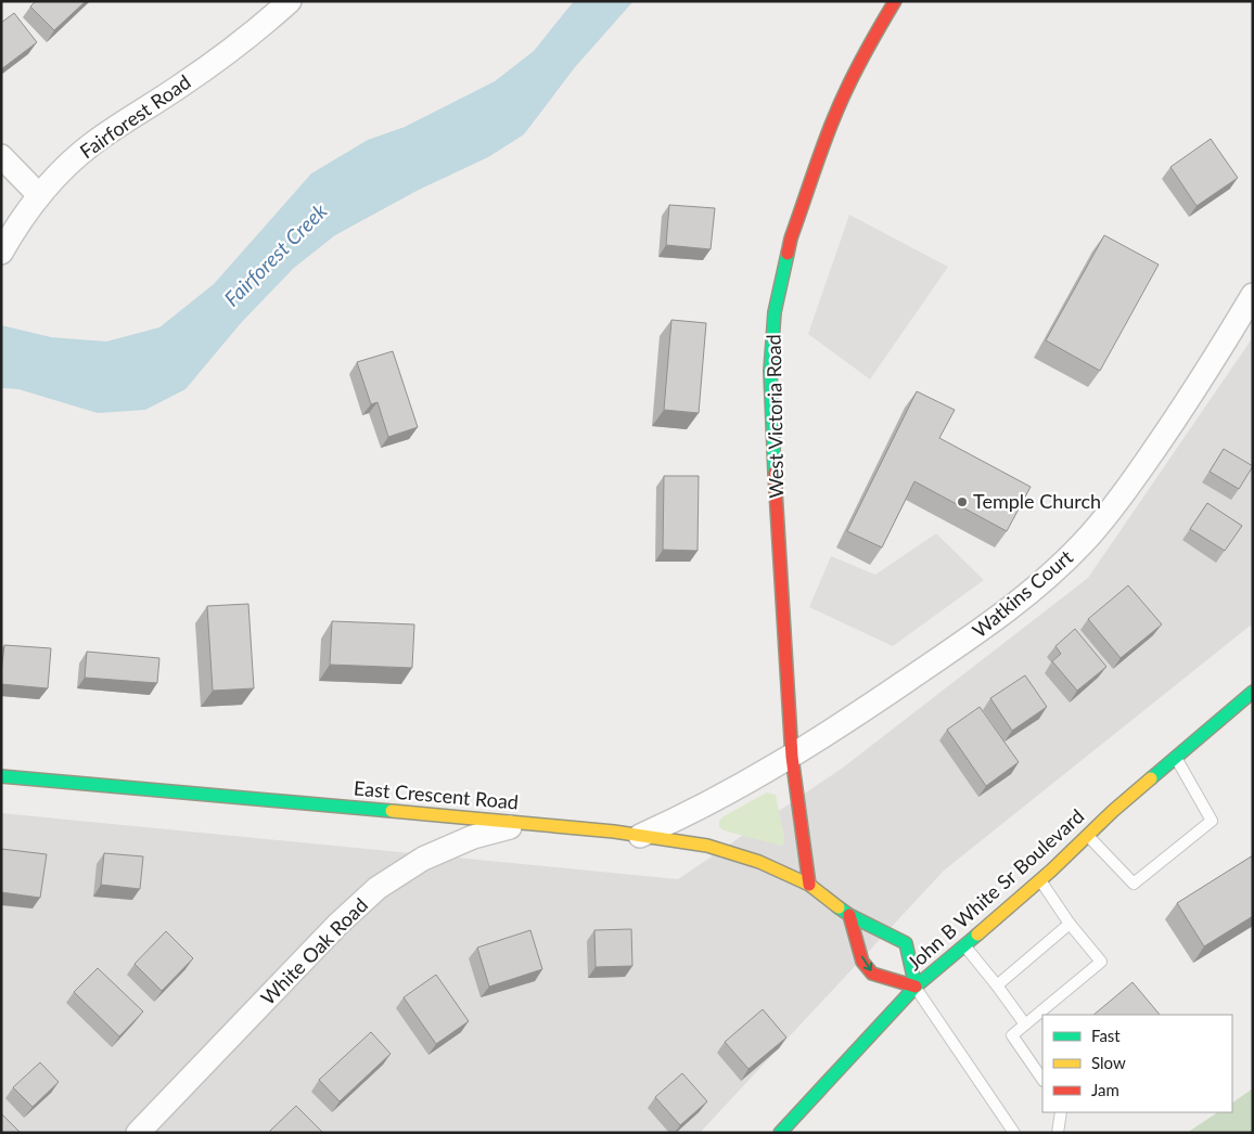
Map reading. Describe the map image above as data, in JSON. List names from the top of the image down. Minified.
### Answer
{"streets":{"street":["Fairforest Road","West Victoria Road","Watkins Court","East Crescent Road","John B White Sr Boulevard","White Oak Road"]},"crossings":[["West Victoria Road","Watkins Court"],["West Victoria Road","East Crescent Road"],["East Crescent Road","John B White Sr Boulevard"],["East Crescent Road","White Oak Road"]],"water":["Fairforest Creek"],"places":["Temple Church"],"legend":["Fast","Slow","Jam"]}
